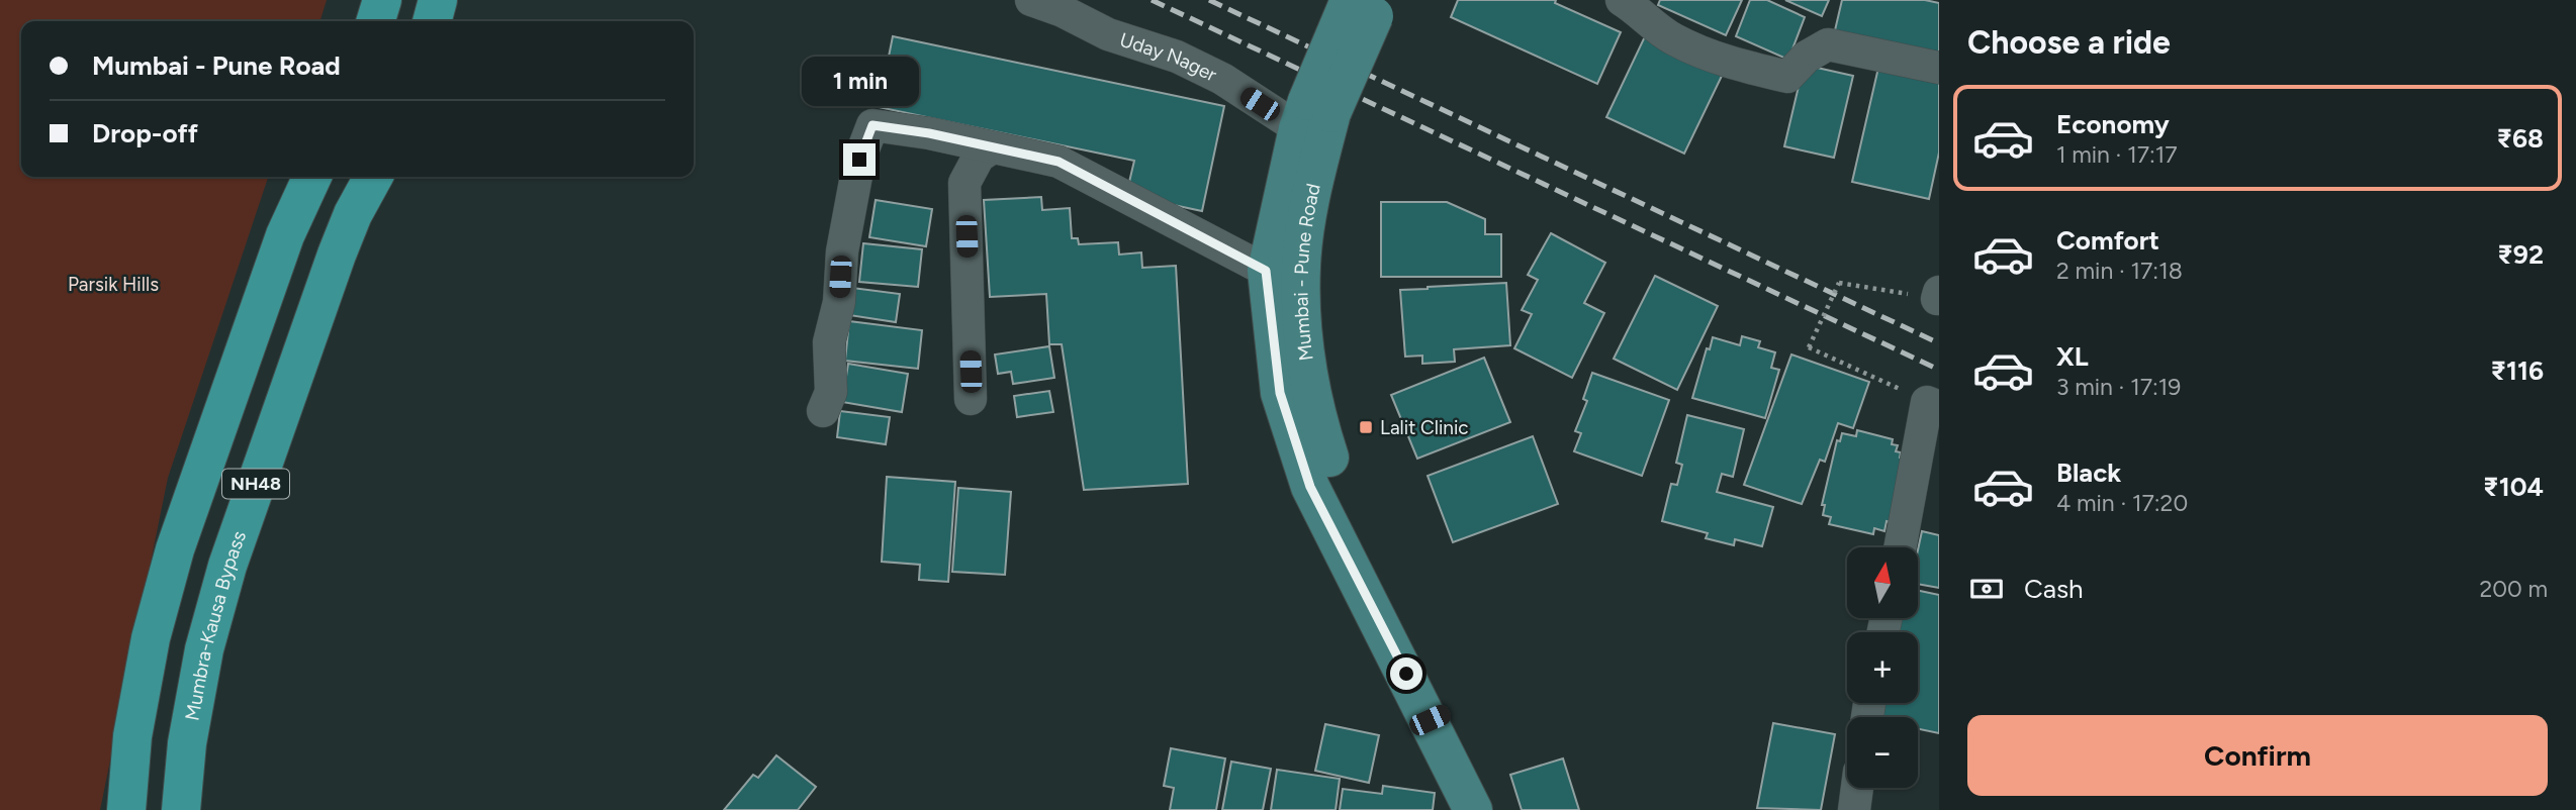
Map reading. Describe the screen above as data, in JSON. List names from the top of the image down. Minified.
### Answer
{"streets":{"highway":["NH48","Mumbra-Kausa Bypass"],"main road":["Mumbai - Pune Road"],"street":["Uday Nager"]},"crossings":[["Uday Nager","Mumbai - Pune Road"]],"parks":["Parsik Hills"],"places":{"transit":["Lalit Clinic"]},"north":"top","page":{"heading":"Choose a ride","banner":["Mumbai - Pune Road","Drop-off"],"bubble":"1 min","list":[{"name":"Economy","note":"1 min · 17:17","value":"₹68"},{"name":"Comfort","note":"2 min · 17:18","value":"₹92"},{"name":"XL","note":"3 min · 17:19","value":"₹116"},{"name":"Black","note":"4 min · 17:20","value":"₹104"}],"map_buttons":["+","−"],"pay":["Cash","200 m"],"buttons":"Confirm"}}
